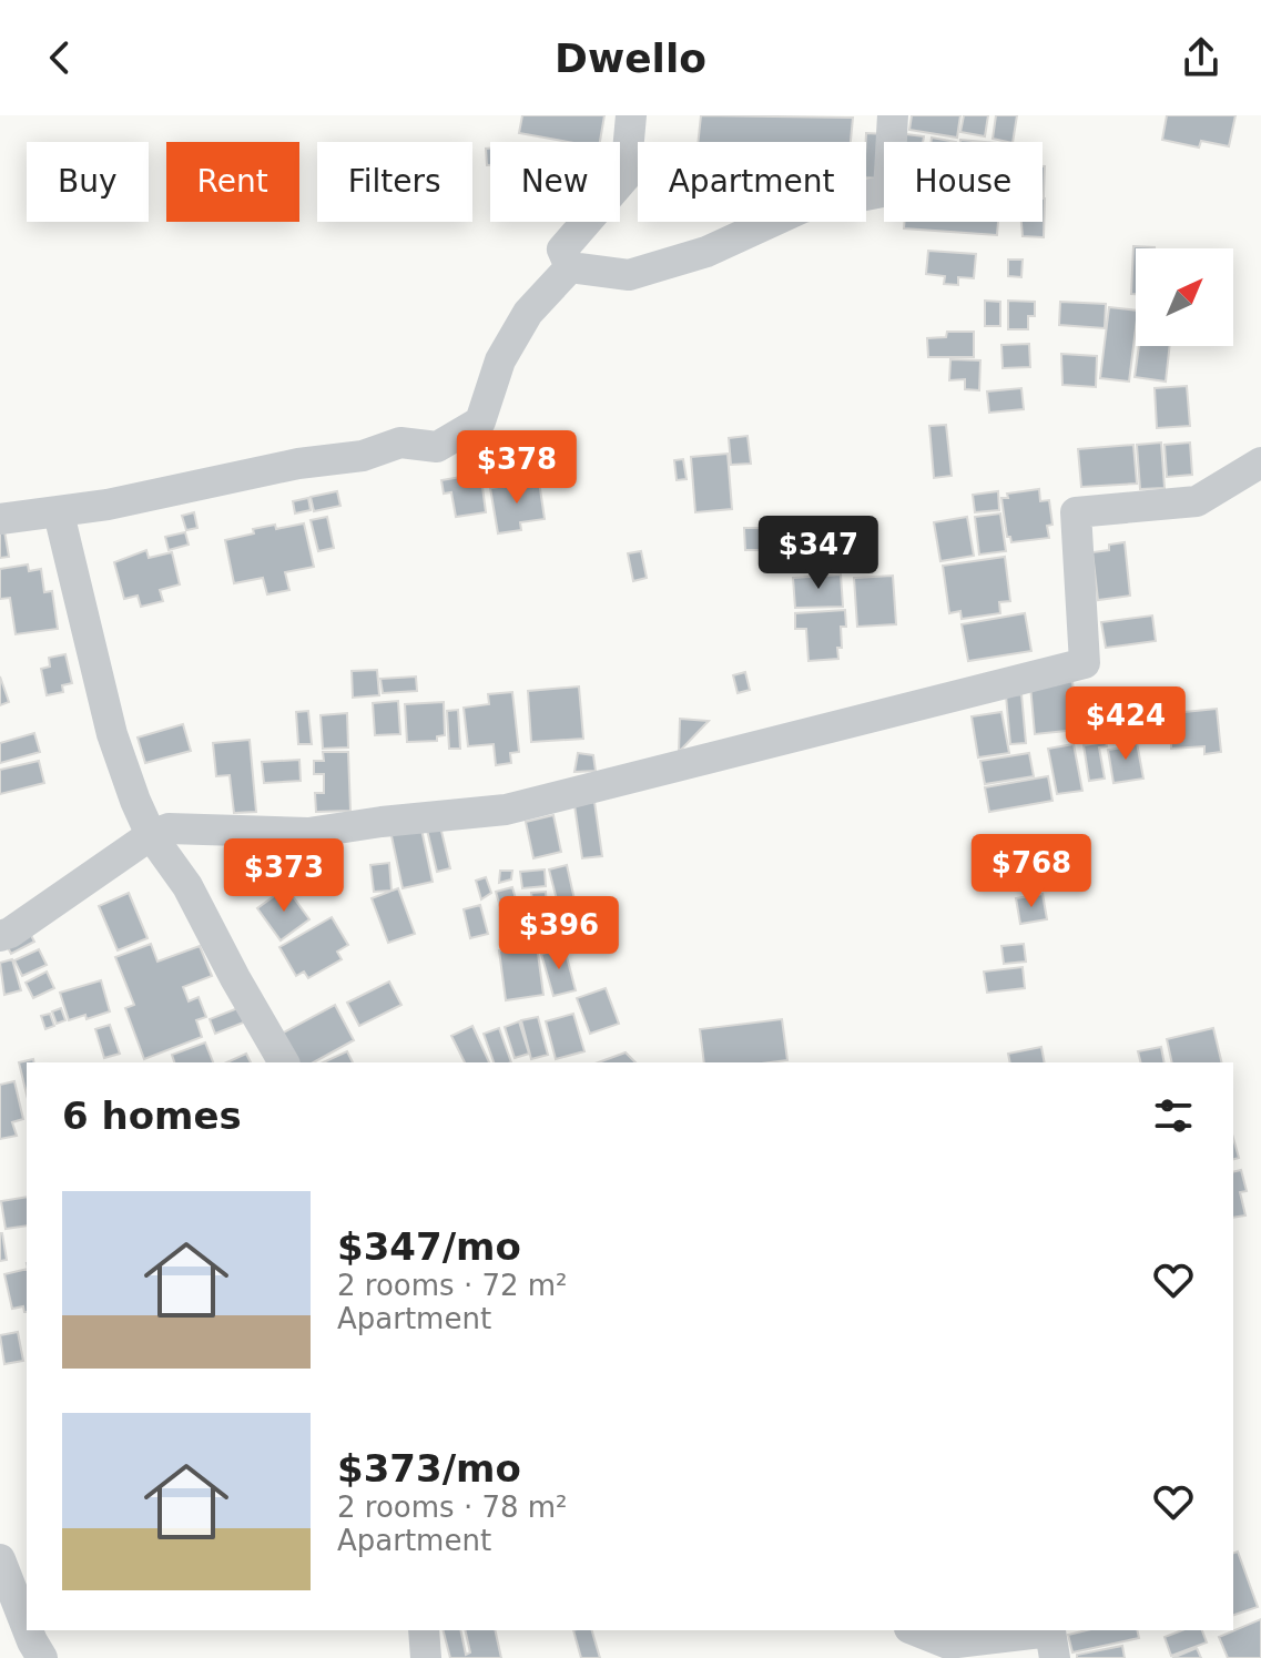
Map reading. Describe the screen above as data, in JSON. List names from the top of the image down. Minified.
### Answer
{"north":"top right","page":{"header":"Dwello","chip":["Buy","Rent","Filters","New","Apartment","House"],"price":["$378","$347","$424","$768","$373","$396"],"heading":"6 homes","list":[{"name":"$347/mo","note":"2 rooms · 72 m² · Apartment"},{"name":"$373/mo","note":"2 rooms · 78 m² · Apartment"}]}}
